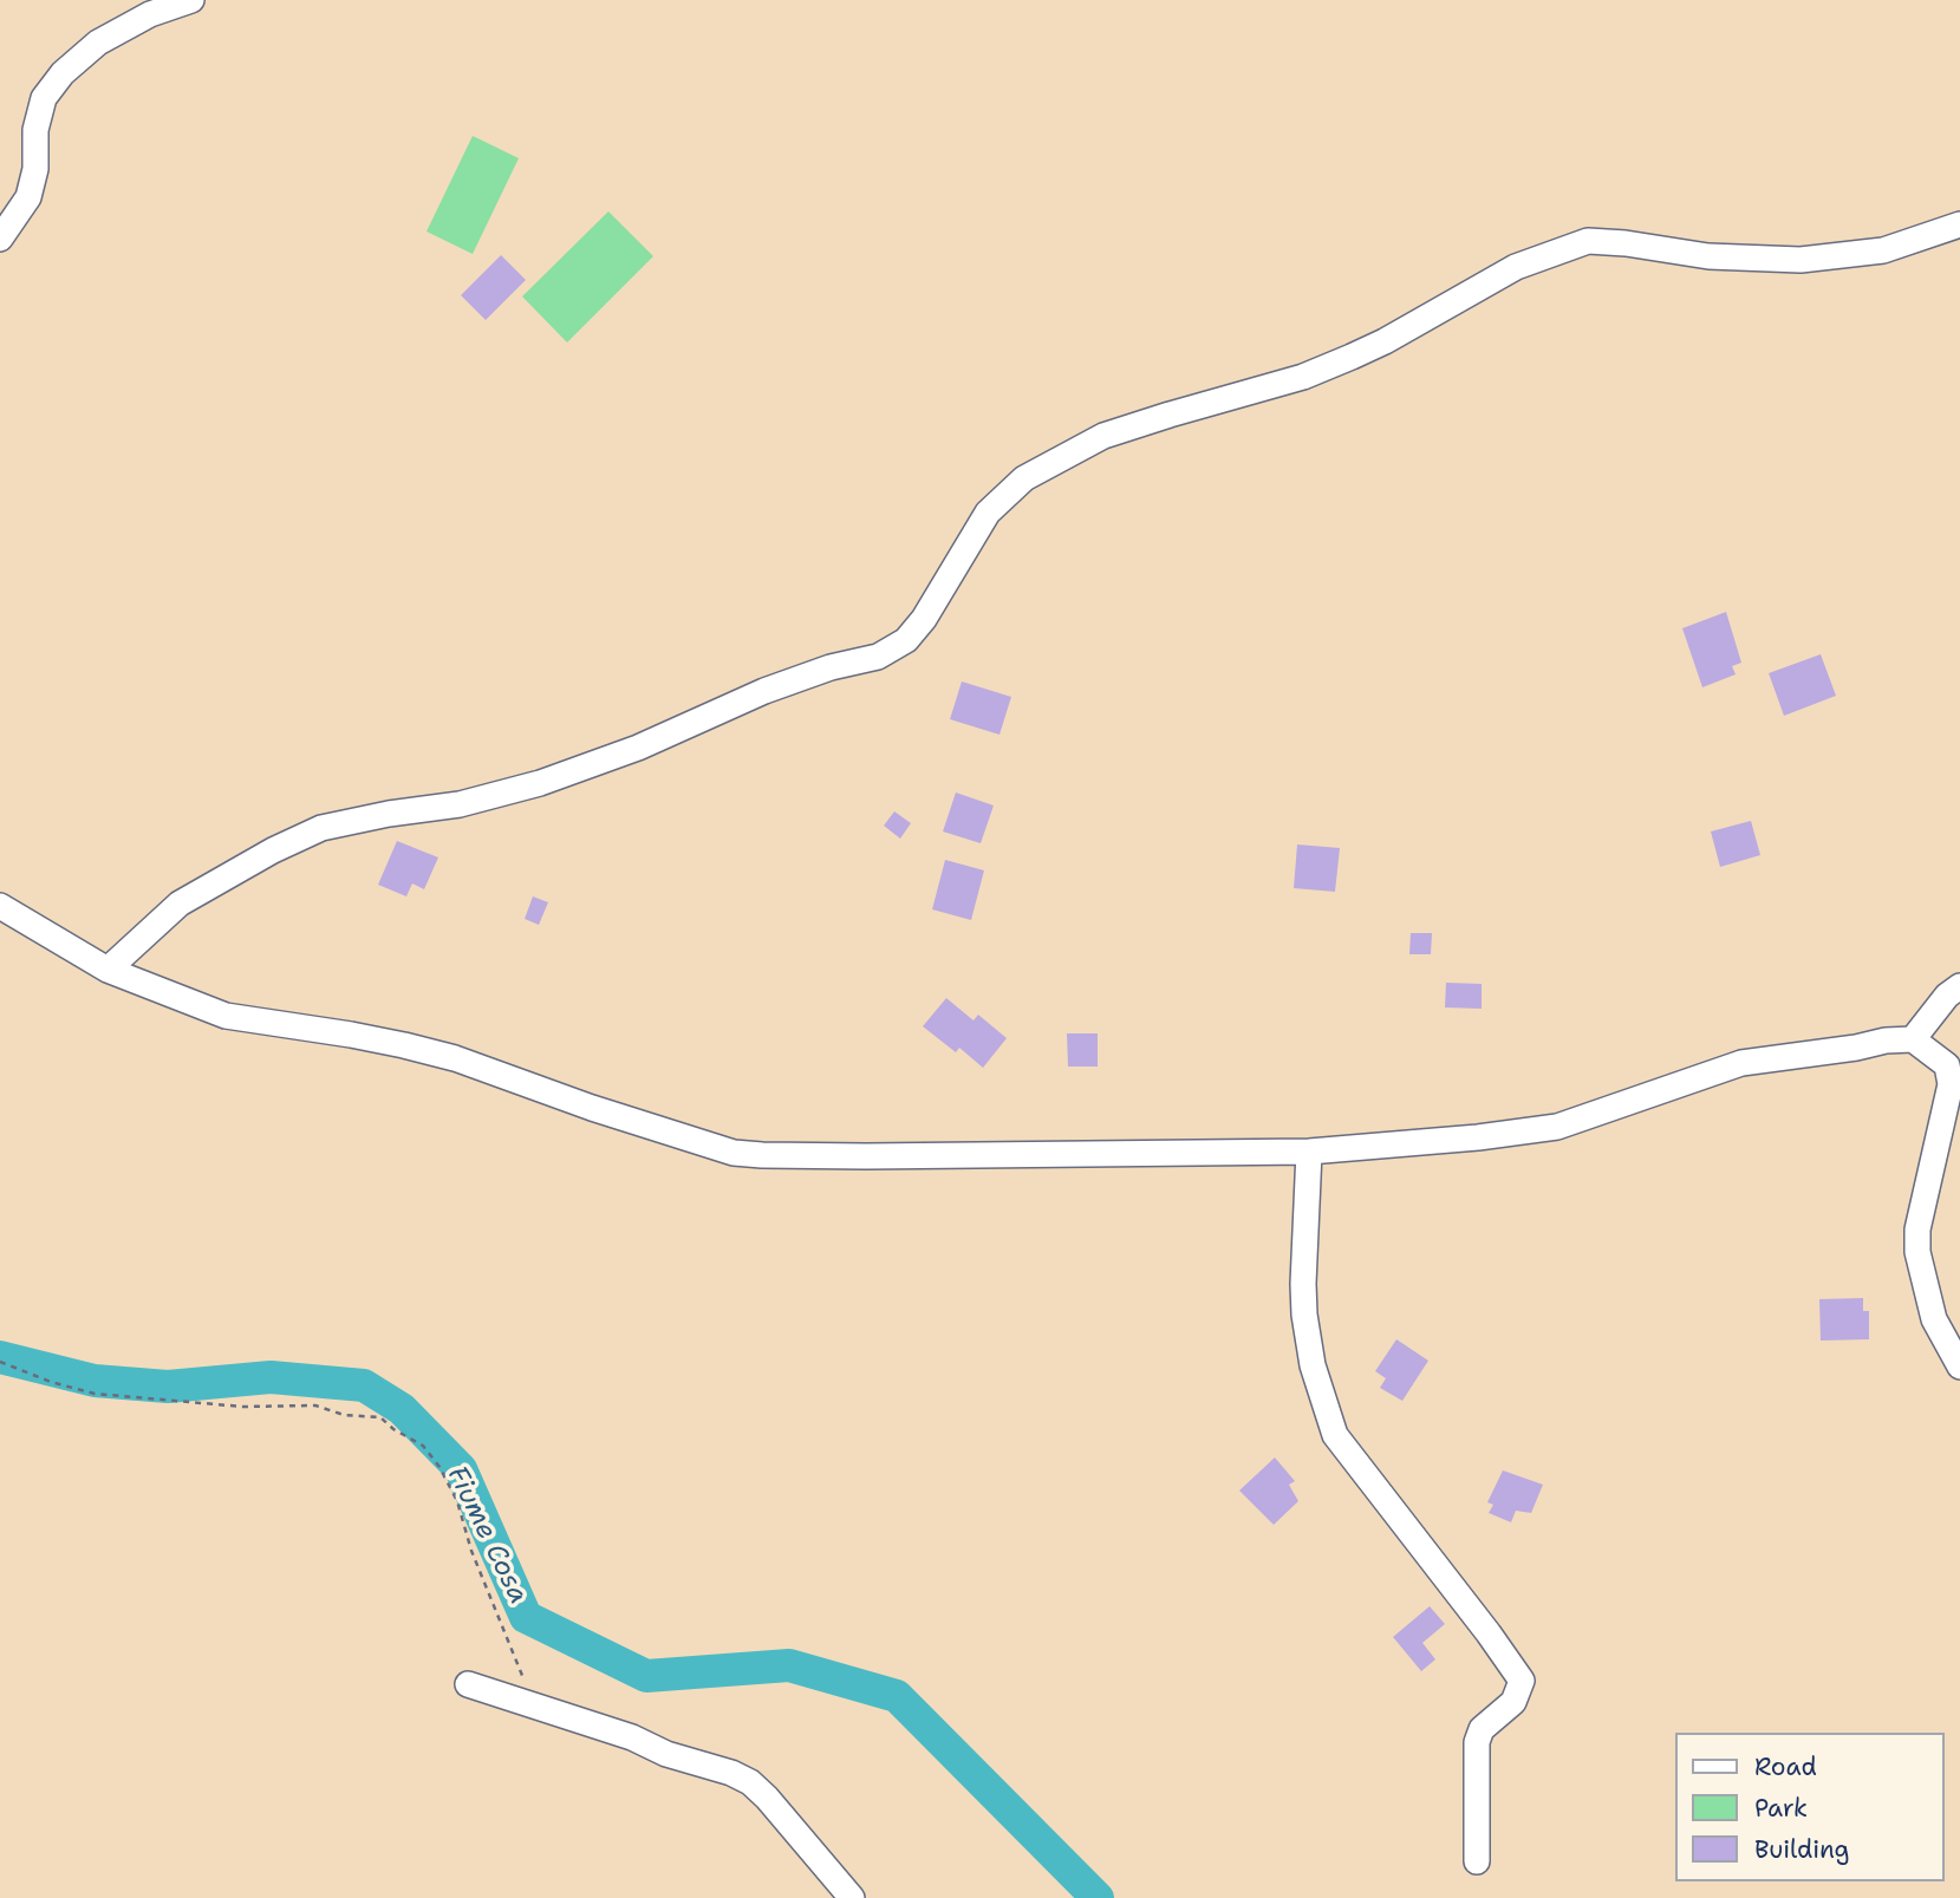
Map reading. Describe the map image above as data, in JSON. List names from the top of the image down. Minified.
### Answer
{"water":["Fiume Cosa"],"legend":["Road","Park","Building"]}
